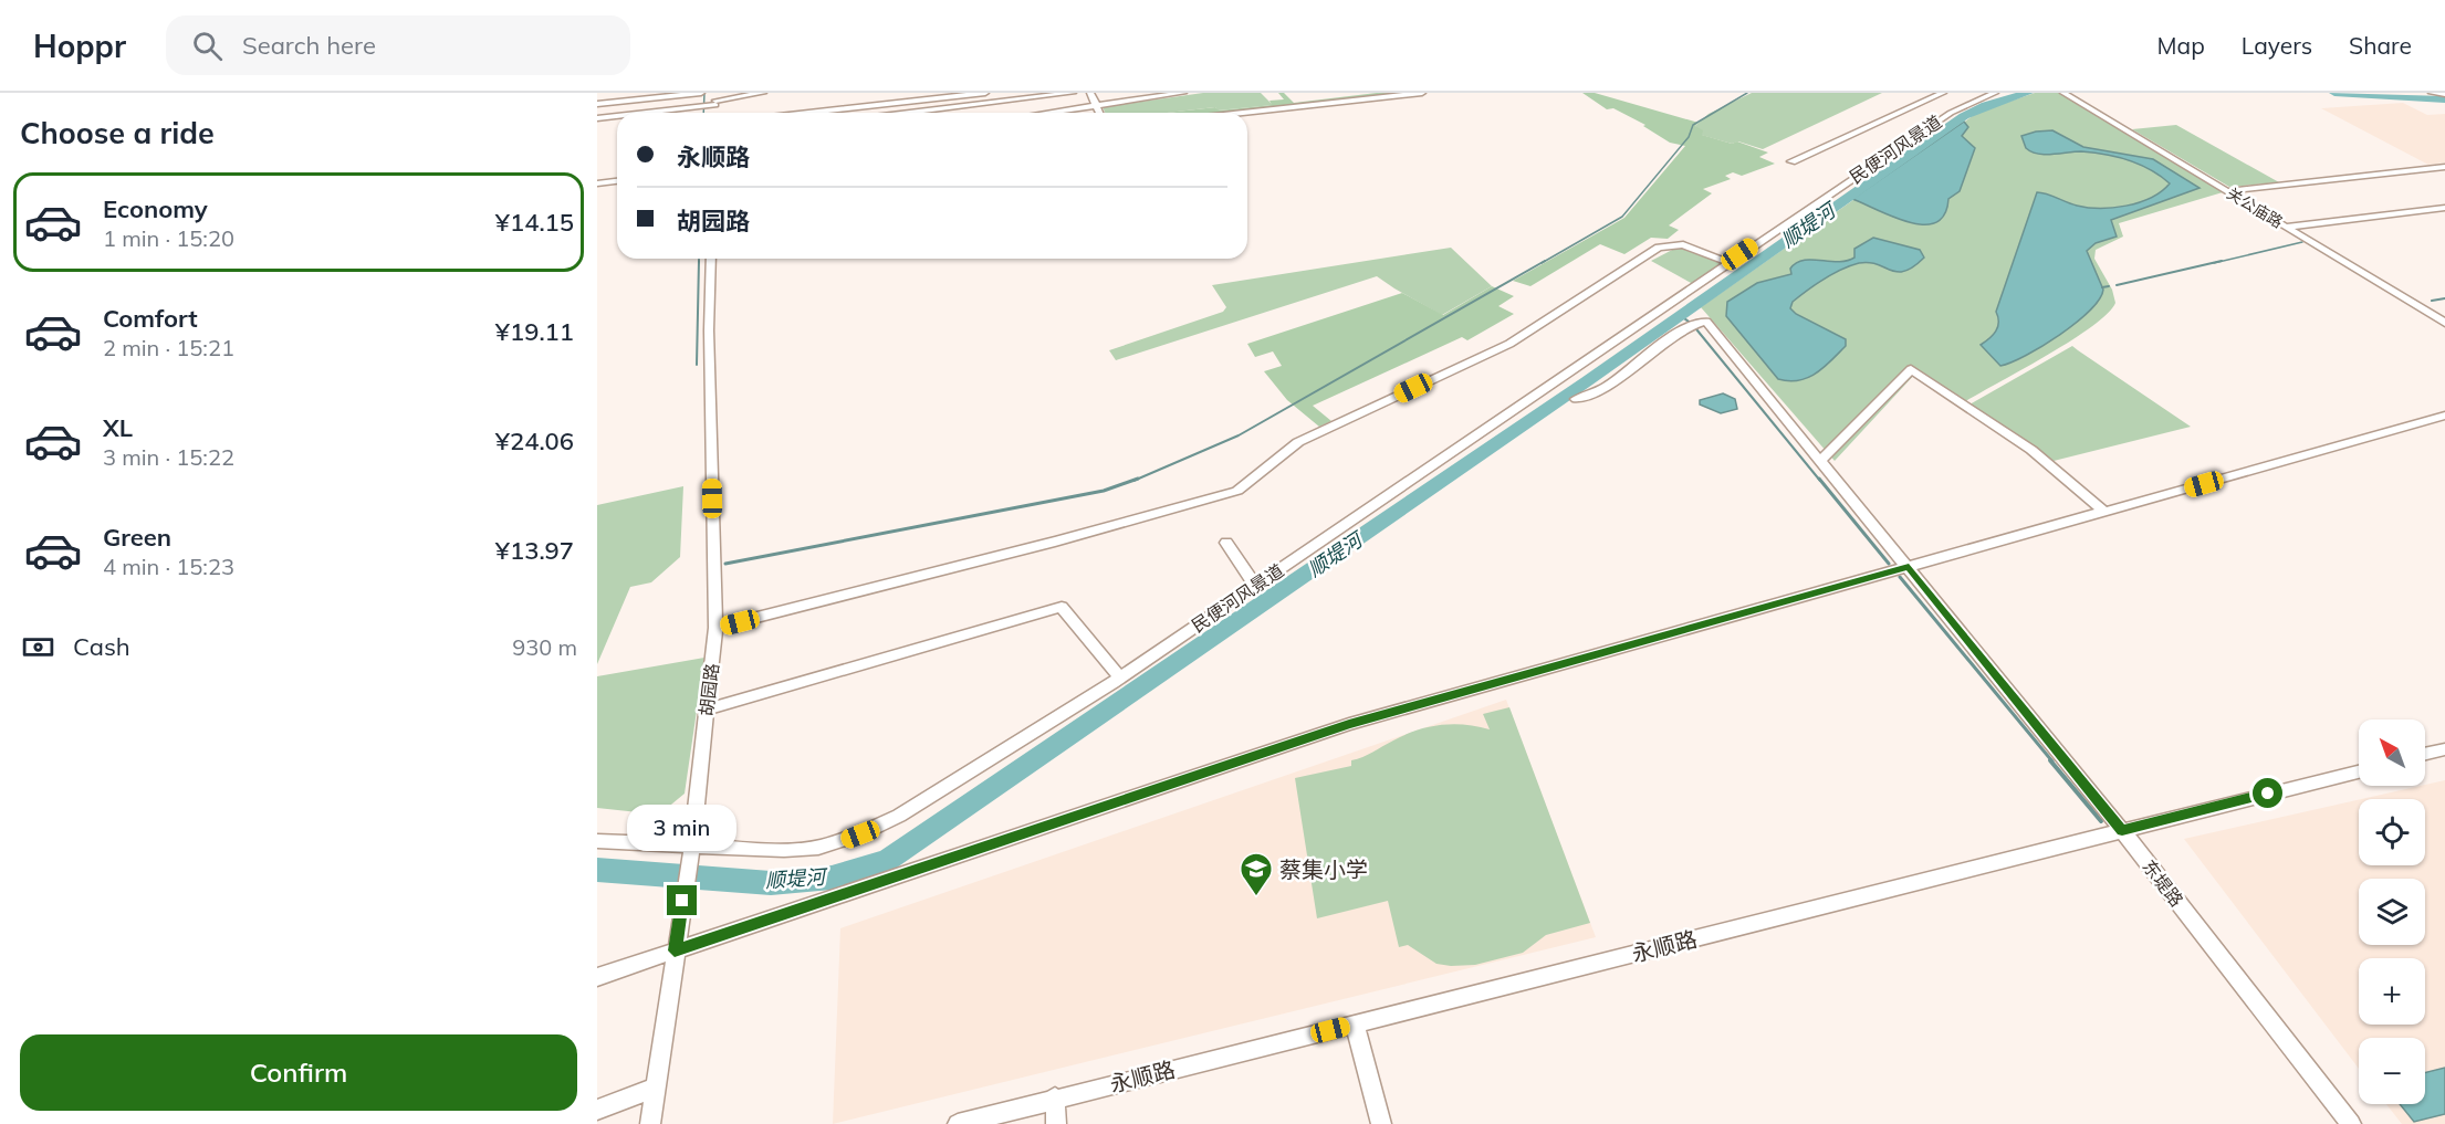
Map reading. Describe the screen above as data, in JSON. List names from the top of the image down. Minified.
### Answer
{"streets":{"street":["民便河风景道","关公庙路","胡园路","东堤路","永顺路"]},"crossings":[["民便河风景道","胡园路"],["东堤路","永顺路"]],"water":["顺堤河"],"places":{"school or university":["蔡集小学"]},"north":"top left","page":{"header":"Hoppr","search":"Search here","nav":["Map","Layers","Share"],"heading":"Choose a ride","banner":["永顺路","胡园路"],"list":[{"name":"Economy","note":"1 min · 15:20","value":"¥14.15"},{"name":"Comfort","note":"2 min · 15:21","value":"¥19.11"},{"name":"XL","note":"3 min · 15:22","value":"¥24.06"},{"name":"Green","note":"4 min · 15:23","value":"¥13.97"}],"pay":["Cash","930 m"],"map_buttons":["+","−"],"bubble":"3 min","buttons":"Confirm"}}
